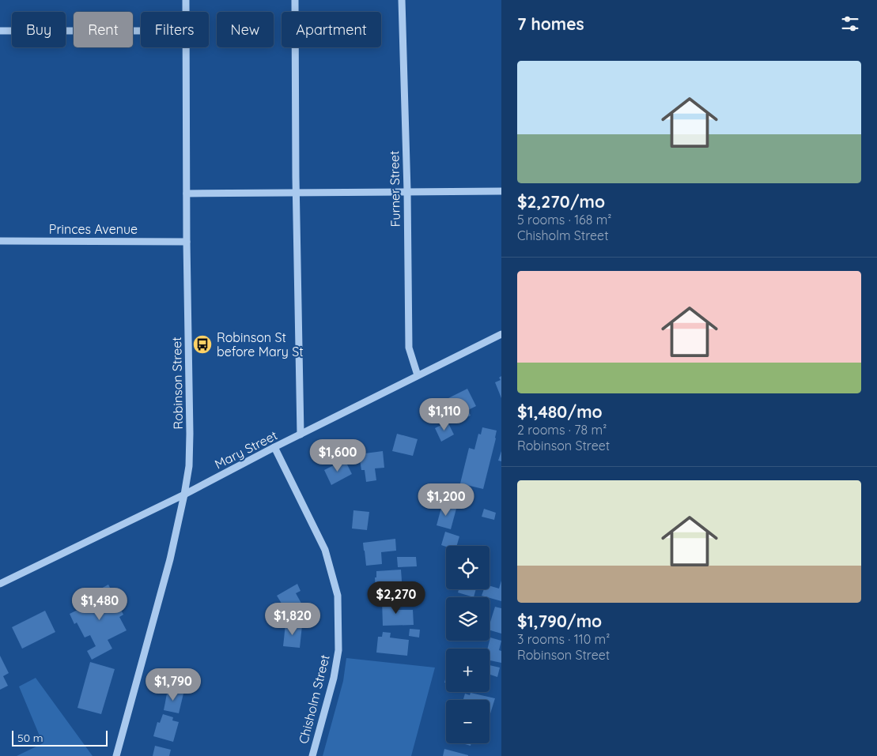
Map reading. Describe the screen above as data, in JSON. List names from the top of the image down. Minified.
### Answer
{"streets":{"street":["Furner Street","Princes Avenue","Robinson Street","Mary Street","Chisholm Street"]},"crossings":[["Furner Street","Mary Street"],["Princes Avenue","Robinson Street"],["Robinson Street","Mary Street"],["Mary Street","Chisholm Street"]],"places":{"bus stop":["Robinson St before Mary St"]},"scale_bar":"50 m","page":{"heading":"7 homes","chip":["Buy","Rent","Filters","New","Apartment"],"list":[{"name":"$2,270/mo","note":"5 rooms · 168 m² · Chisholm Street"},{"name":"$1,480/mo","note":"2 rooms · 78 m² · Robinson Street"},{"name":"$1,790/mo","note":"3 rooms · 110 m² · Robinson Street"}],"price":["$1,110","$1,600","$1,200","$2,270","$1,480","$1,820","$1,790"],"map_buttons":["+","−"],"scale":"50 m"}}
